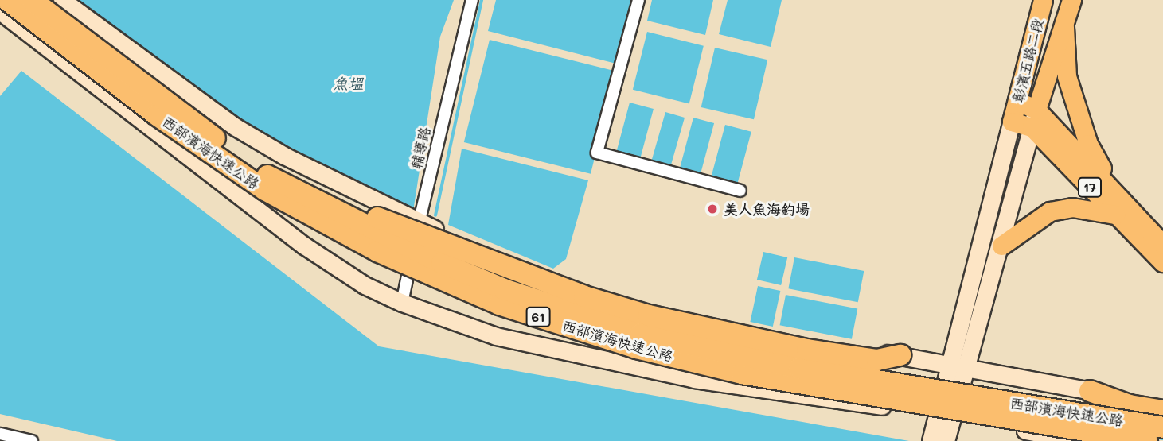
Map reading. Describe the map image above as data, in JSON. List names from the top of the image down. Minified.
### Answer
{"streets":{"highway":["西部濱海快速公路","61"],"main road":["彰濱五路二段","17"],"street":["輔導路"]},"crossings":[["彰濱五路二段","17"]],"water":["魚塭"],"places":["美人魚海釣場"]}
